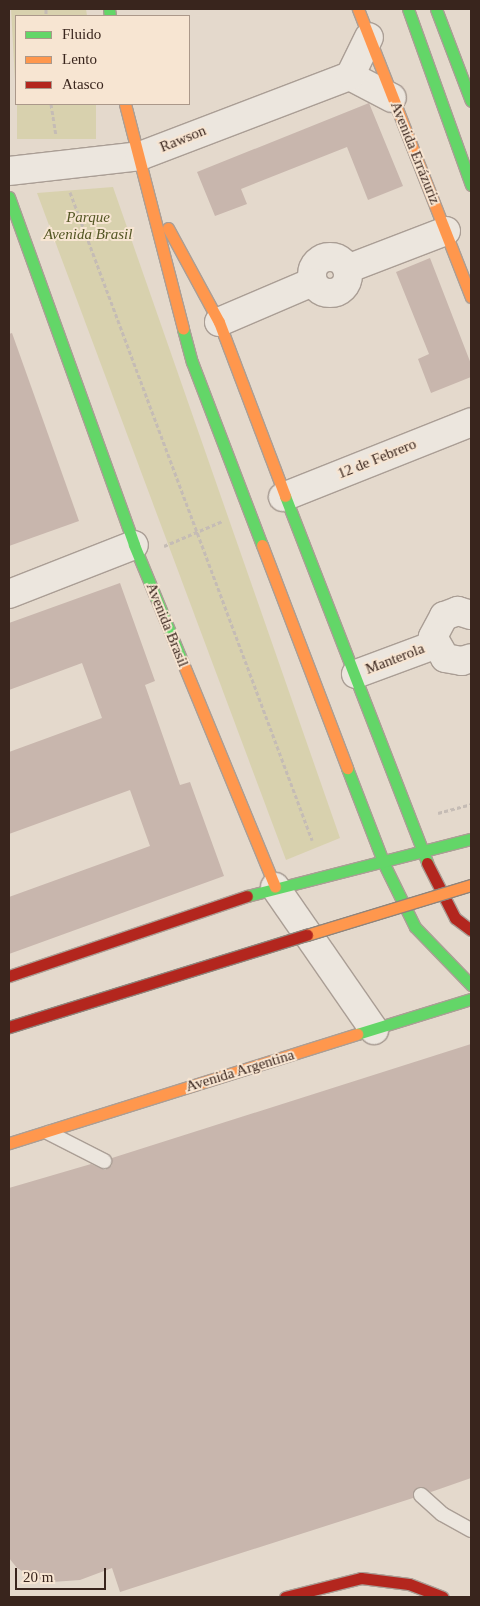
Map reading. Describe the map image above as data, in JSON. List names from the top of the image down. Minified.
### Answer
{"streets":{"main road":["Avenida Errázuriz","Avenida Brasil","Avenida Argentina"],"street":["Rawson","12 de Febrero","Manterola"]},"crossings":[["Avenida Brasil","Avenida Argentina"]],"parks":["Parque Avenida Brasil"],"legend":["Fluido","Lento","Atasco"],"scale_bar":"20 m"}
